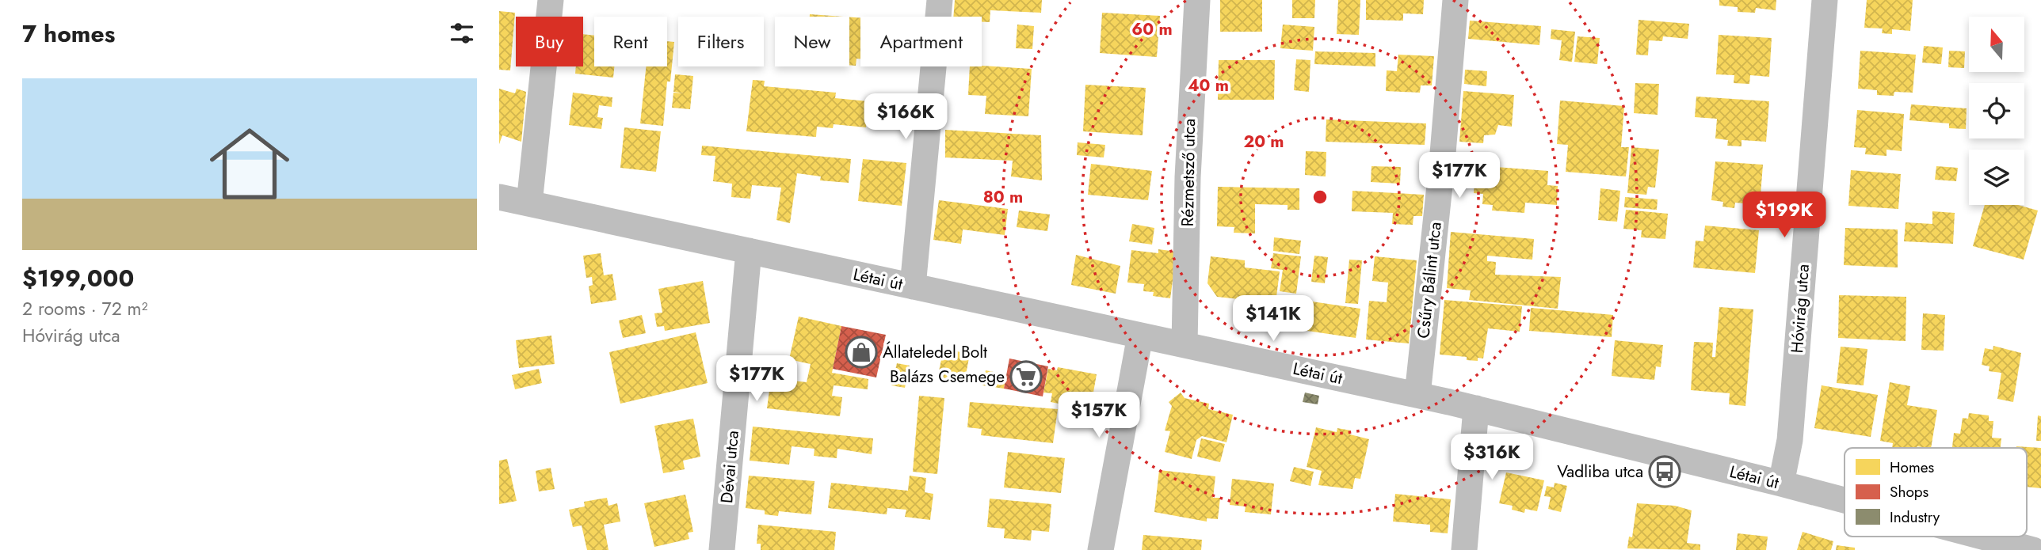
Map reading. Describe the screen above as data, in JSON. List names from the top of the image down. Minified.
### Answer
{"streets":{"street":["Rézmetsző utca","Létai út","Csűry Bálint utca","Hóvirág utca","Dévai utca"]},"crossings":[["Rézmetsző utca","Létai út"],["Létai út","Csűry Bálint utca"],["Létai út","Hóvirág utca"],["Létai út","Dévai utca"]],"places":{"shop":["Állateledel Bolt"],"supermarket":["Balázs Csemege"],"bus stop":["Vadliba utca"]},"legend":["Homes","Shops","Industry"],"north":"top","page":{"heading":"7 homes","chip":["Buy","Rent","Filters","New","Apartment"],"list":[{"name":"$199,000","note":"2 rooms · 72 m² · Hóvirág utca"}],"price":["$166K","$177K","$199K","$141K","$177K","$157K","$316K"]},"rings":["60 m","40 m","20 m","80 m"]}
